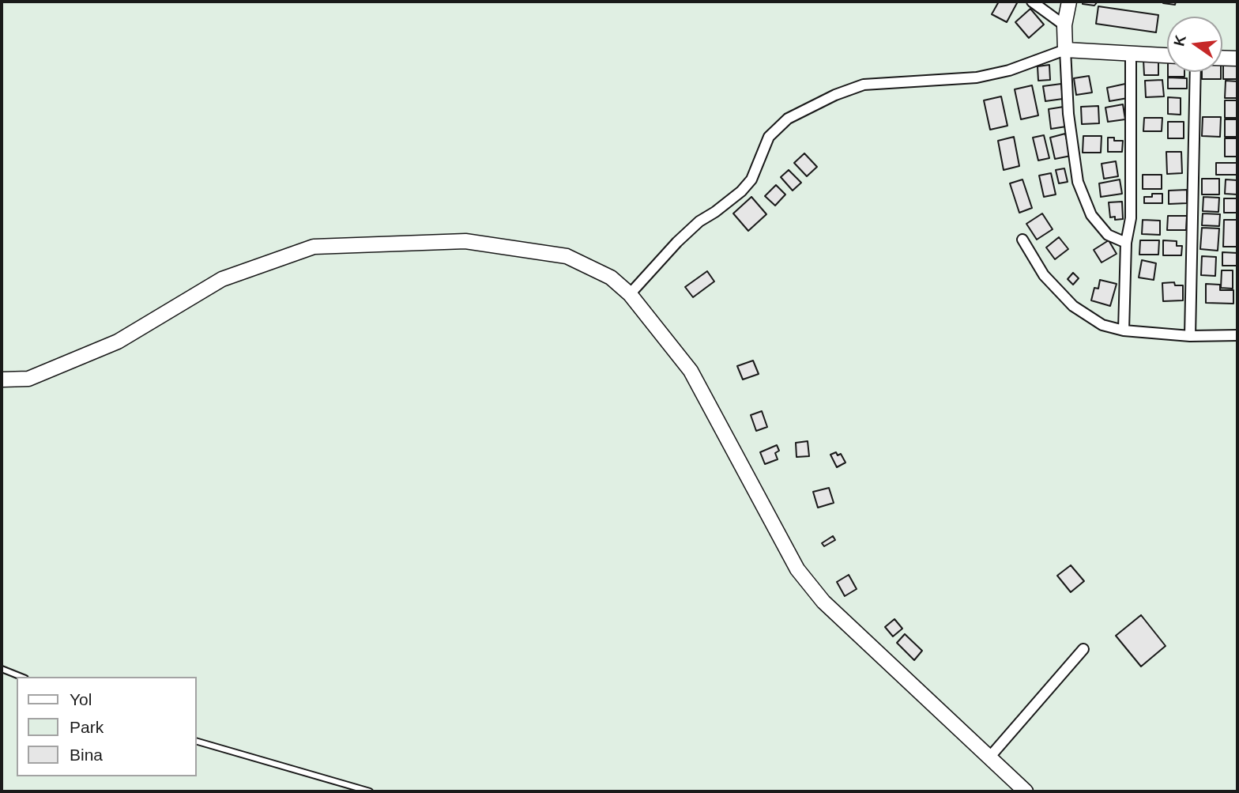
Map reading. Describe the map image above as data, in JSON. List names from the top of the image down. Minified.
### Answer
{"legend":["Yol","Park","Bina"],"north":"left"}
